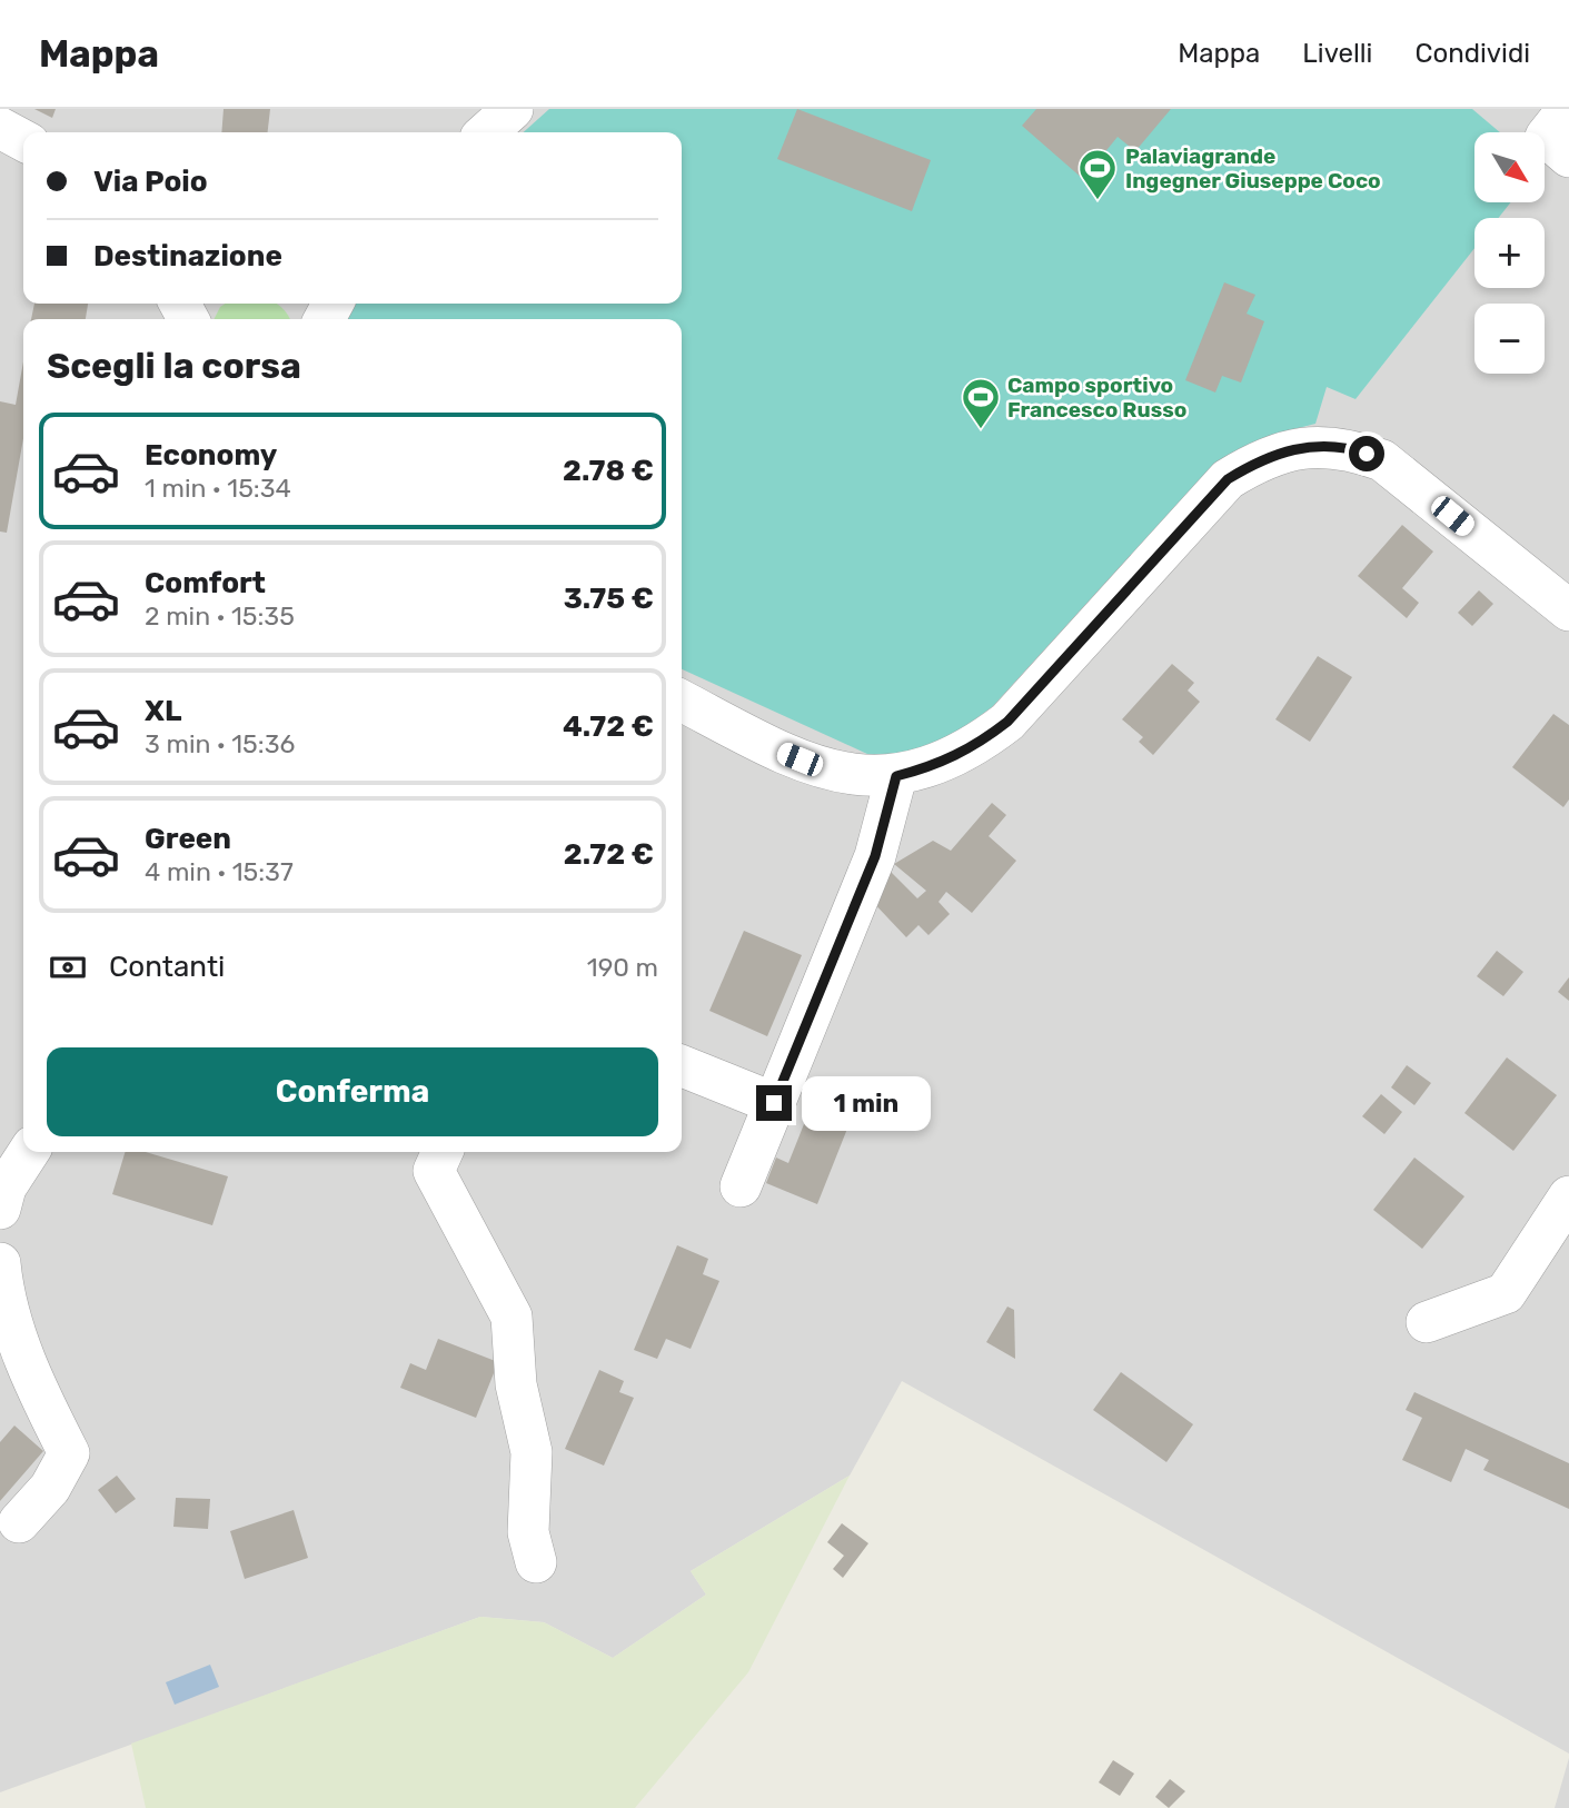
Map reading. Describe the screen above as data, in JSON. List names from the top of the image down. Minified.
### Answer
{"places":{"sports":["Palaviagrande Ingegner Giuseppe Coco","Campo sportivo Francesco Russo"]},"north":"bottom right","page":{"header":"Mappa","nav":["Mappa","Livelli","Condividi"],"map_buttons":["+","−"],"banner":["Via Poio","Destinazione"],"heading":"Scegli la corsa","list":[{"name":"Economy","note":"1 min · 15:34","value":"2.78 €"},{"name":"Comfort","note":"2 min · 15:35","value":"3.75 €"},{"name":"XL","note":"3 min · 15:36","value":"4.72 €"},{"name":"Green","note":"4 min · 15:37","value":"2.72 €"}],"pay":["Contanti","190 m"],"buttons":"Conferma","bubble":"1 min"}}
